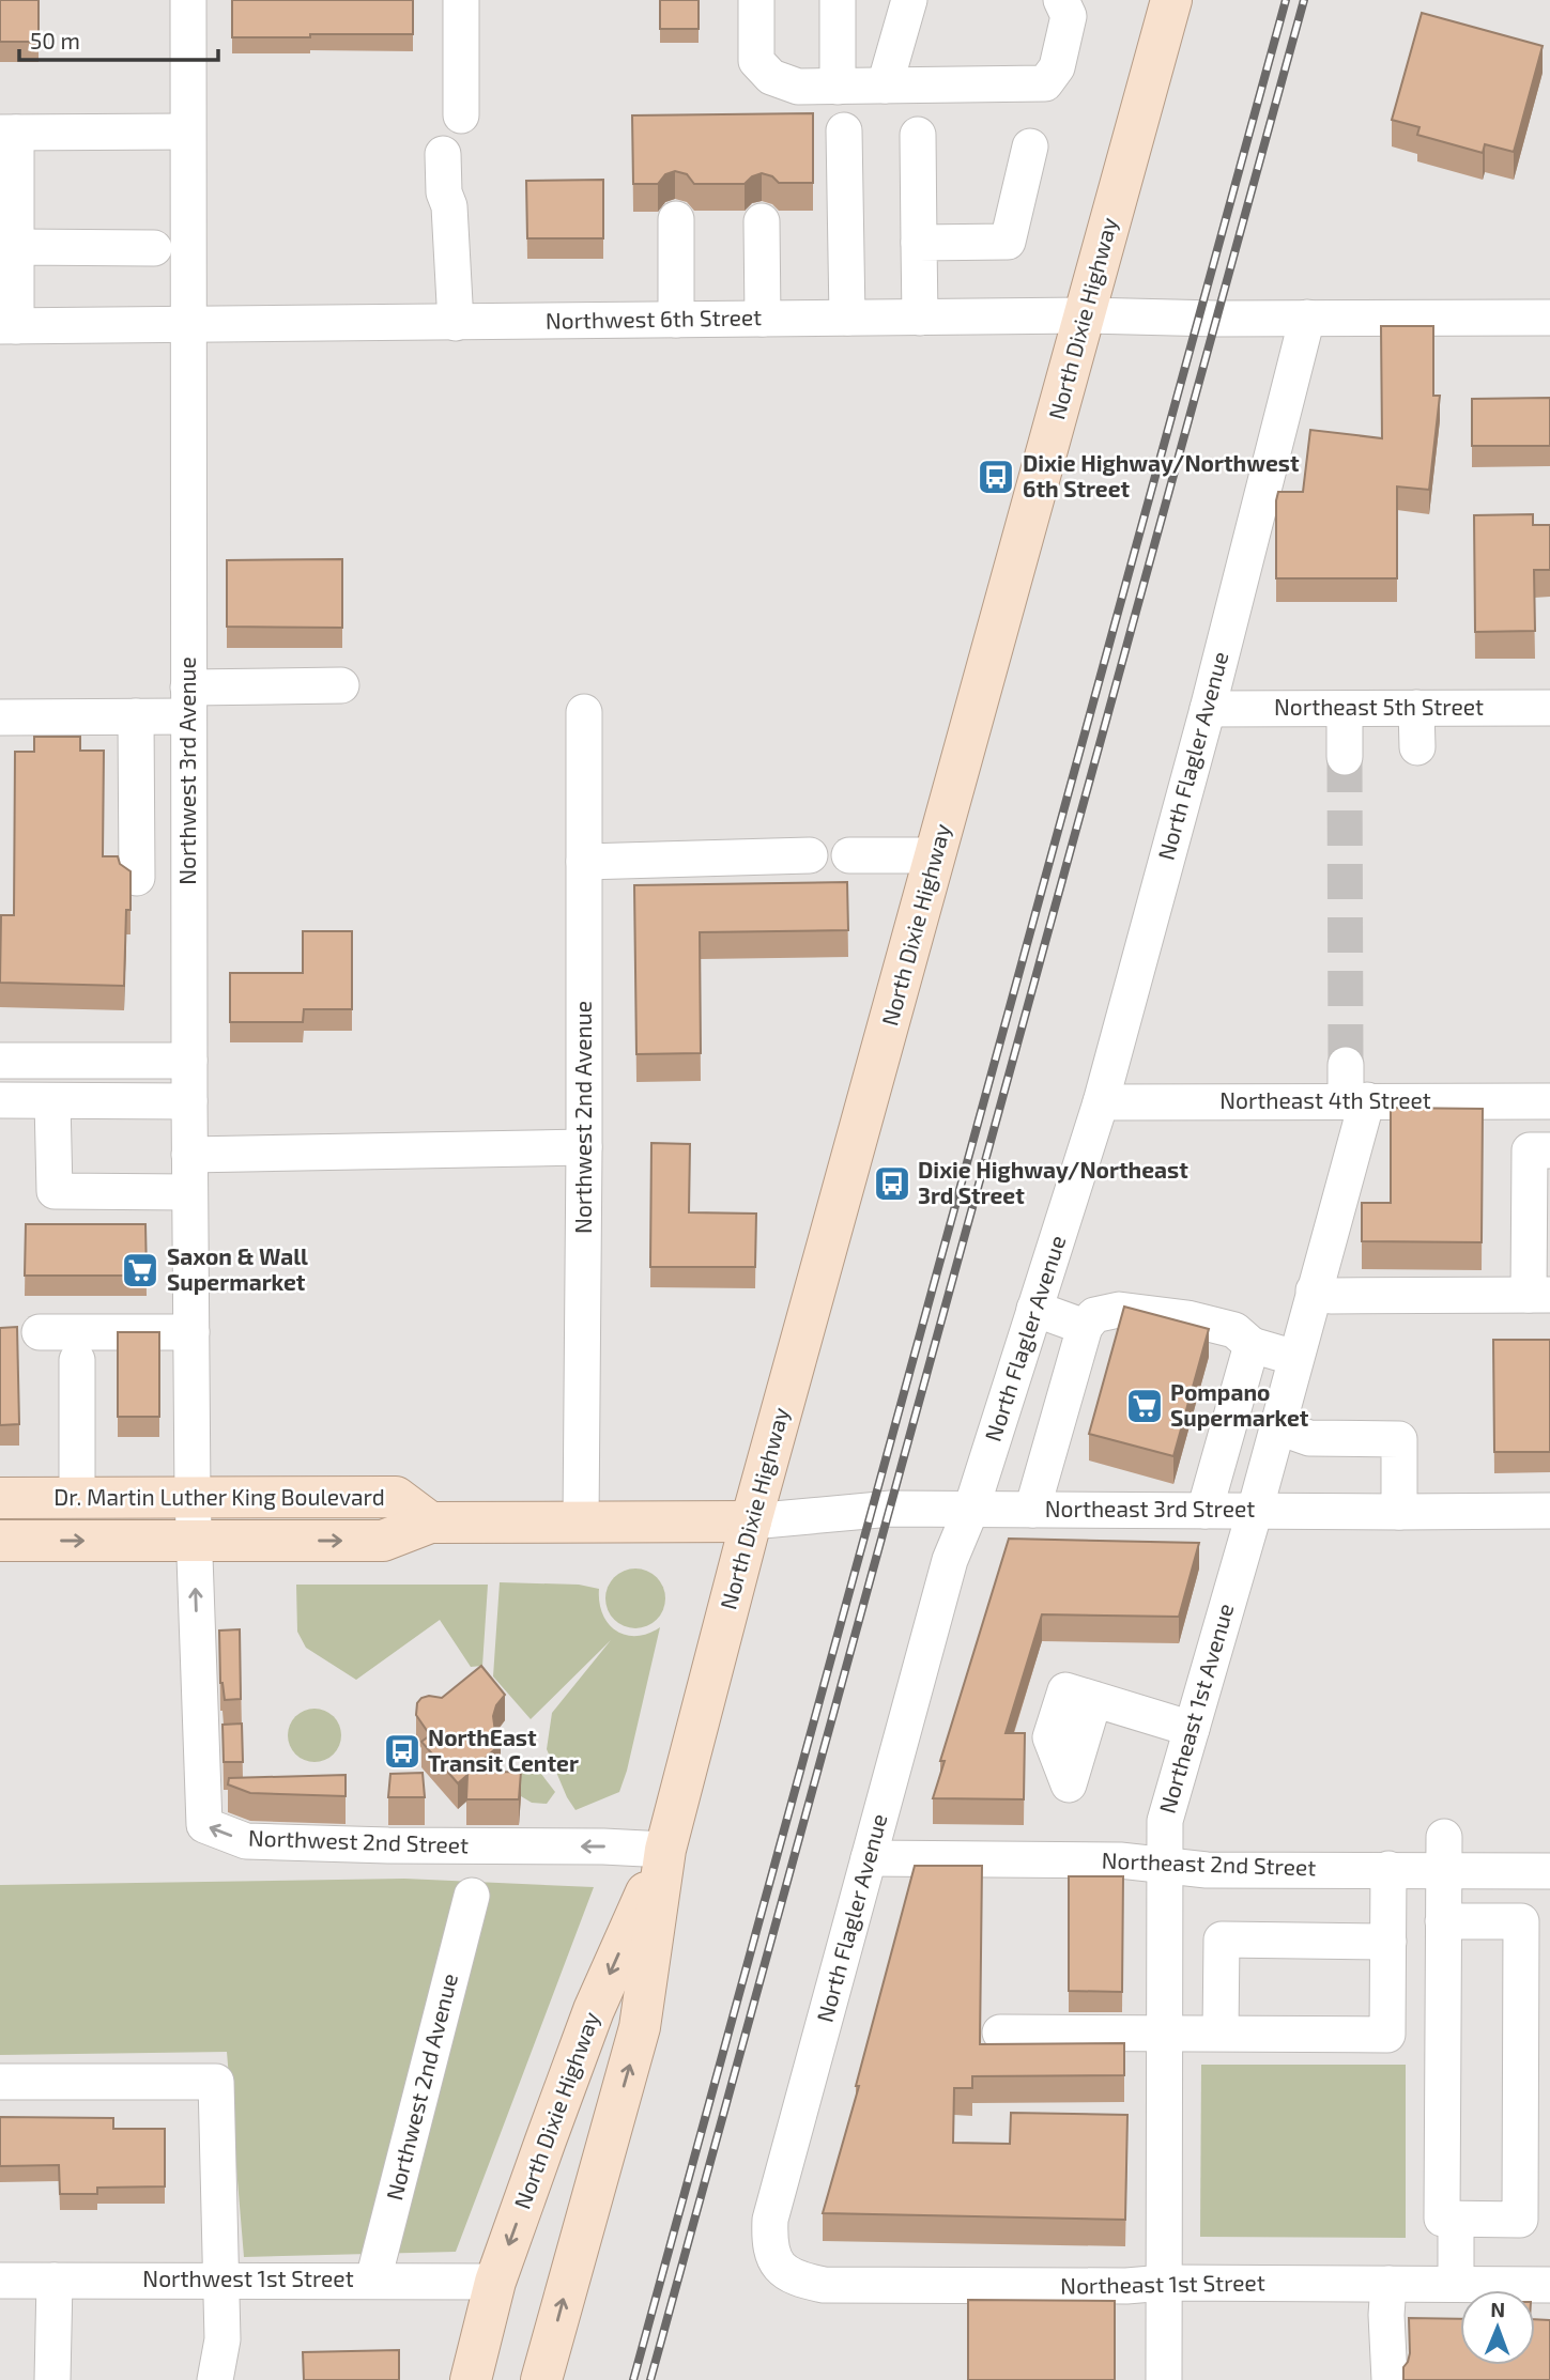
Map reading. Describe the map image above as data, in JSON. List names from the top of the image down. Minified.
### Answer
{"streets":{"main road":["North Dixie Highway","Dr. Martin Luther King Boulevard"],"street":["Northwest 6th Street","Northeast 5th Street","North Flagler Avenue","Northwest 3rd Avenue","Northeast 4th Street","Northwest 2nd Avenue","Northeast 3rd Street","Northeast 1st Avenue","Northwest 2nd Street","Northeast 2nd Street","Northwest 1st Street","Northeast 1st Street"]},"crossings":[["North Dixie Highway","Northwest 6th Street"],["North Dixie Highway","Dr. Martin Luther King Boulevard"],["North Dixie Highway","Northeast 3rd Street"],["North Dixie Highway","Northwest 2nd Street"],["North Dixie Highway","Northwest 1st Street"],["Northwest 6th Street","North Flagler Avenue"],["Northwest 6th Street","Northwest 3rd Avenue"],["Northeast 5th Street","North Flagler Avenue"],["North Flagler Avenue","Northeast 4th Street"],["North Flagler Avenue","Northeast 3rd Street"],["North Flagler Avenue","Northeast 2nd Street"],["North Flagler Avenue","Northeast 1st Street"],["Northwest 3rd Avenue","Dr. Martin Luther King Boulevard"],["Northwest 3rd Avenue","Northwest 2nd Street"],["Northeast 4th Street","Northeast 1st Avenue"],["Northwest 2nd Avenue","Dr. Martin Luther King Boulevard"],["Northwest 2nd Avenue","Northwest 1st Street"],["Dr. Martin Luther King Boulevard","Northeast 3rd Street"],["Dr. Martin Luther King Boulevard","Northwest 2nd Street"],["Northeast 3rd Street","Northeast 1st Avenue"],["Northeast 1st Avenue","Northeast 2nd Street"],["Northeast 1st Avenue","Northeast 1st Street"]],"places":{"bus stop":["Dixie Highway/Northwest 6th Street","Dixie Highway/Northeast 3rd Street","NorthEast Transit Center"],"supermarket":["Saxon & Wall Supermarket","Pompano Supermarket"]},"scale_bar":"50 m","north":"top"}
